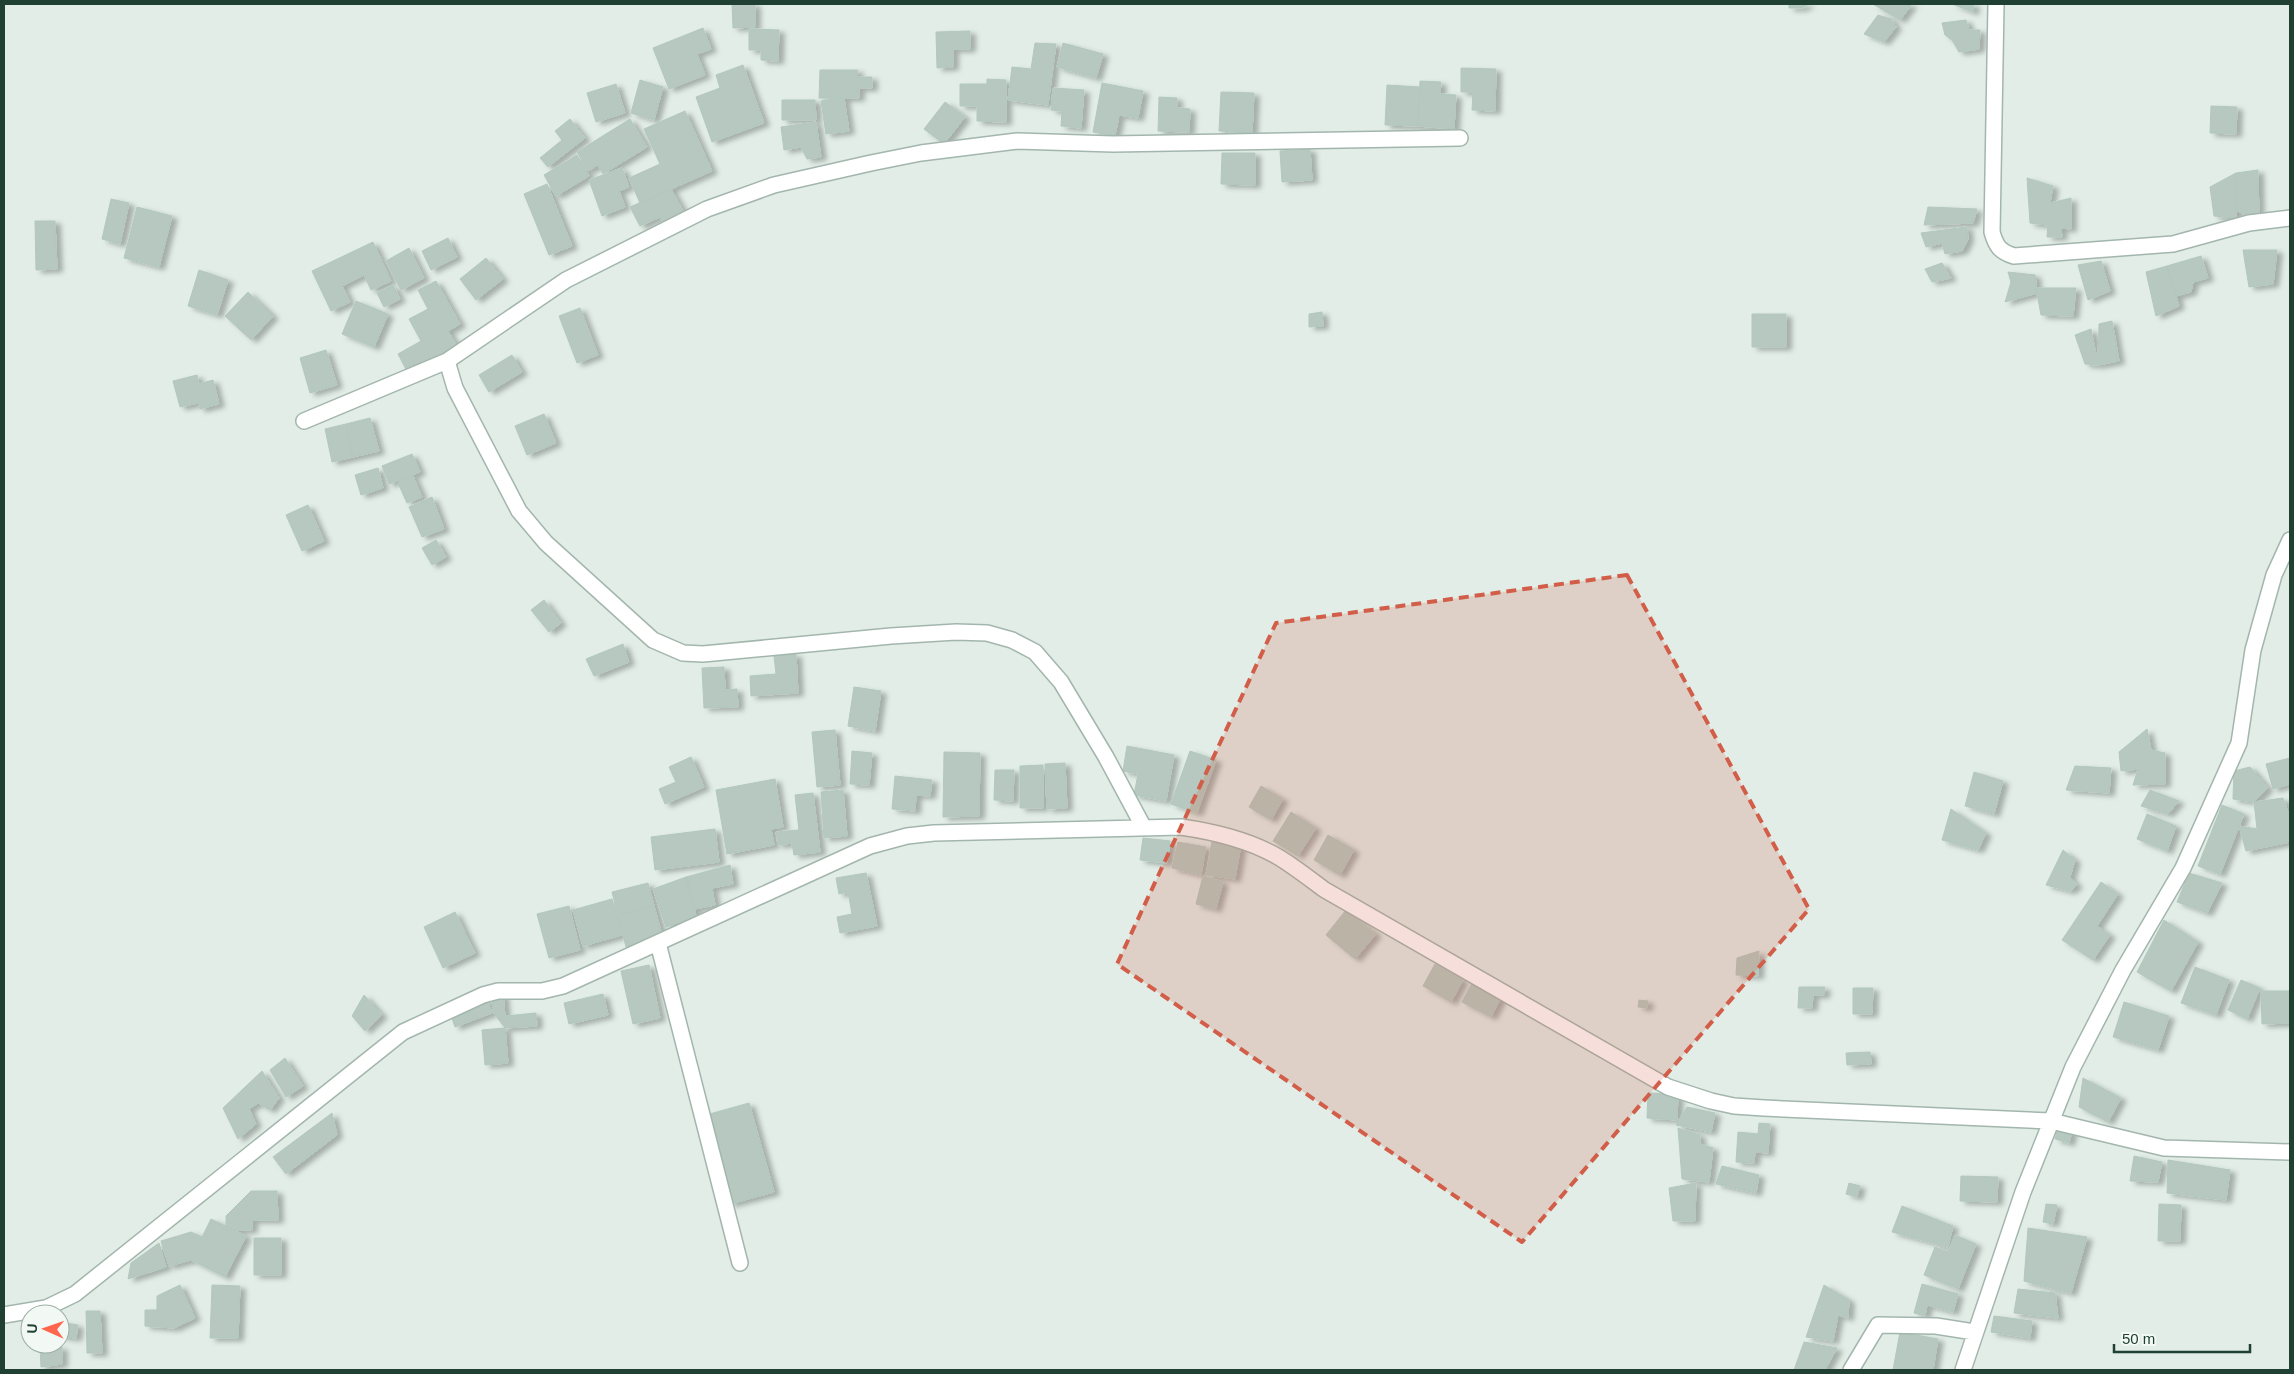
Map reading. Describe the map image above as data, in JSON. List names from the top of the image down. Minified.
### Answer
{"scale_bar":"50 m","north":"left"}
